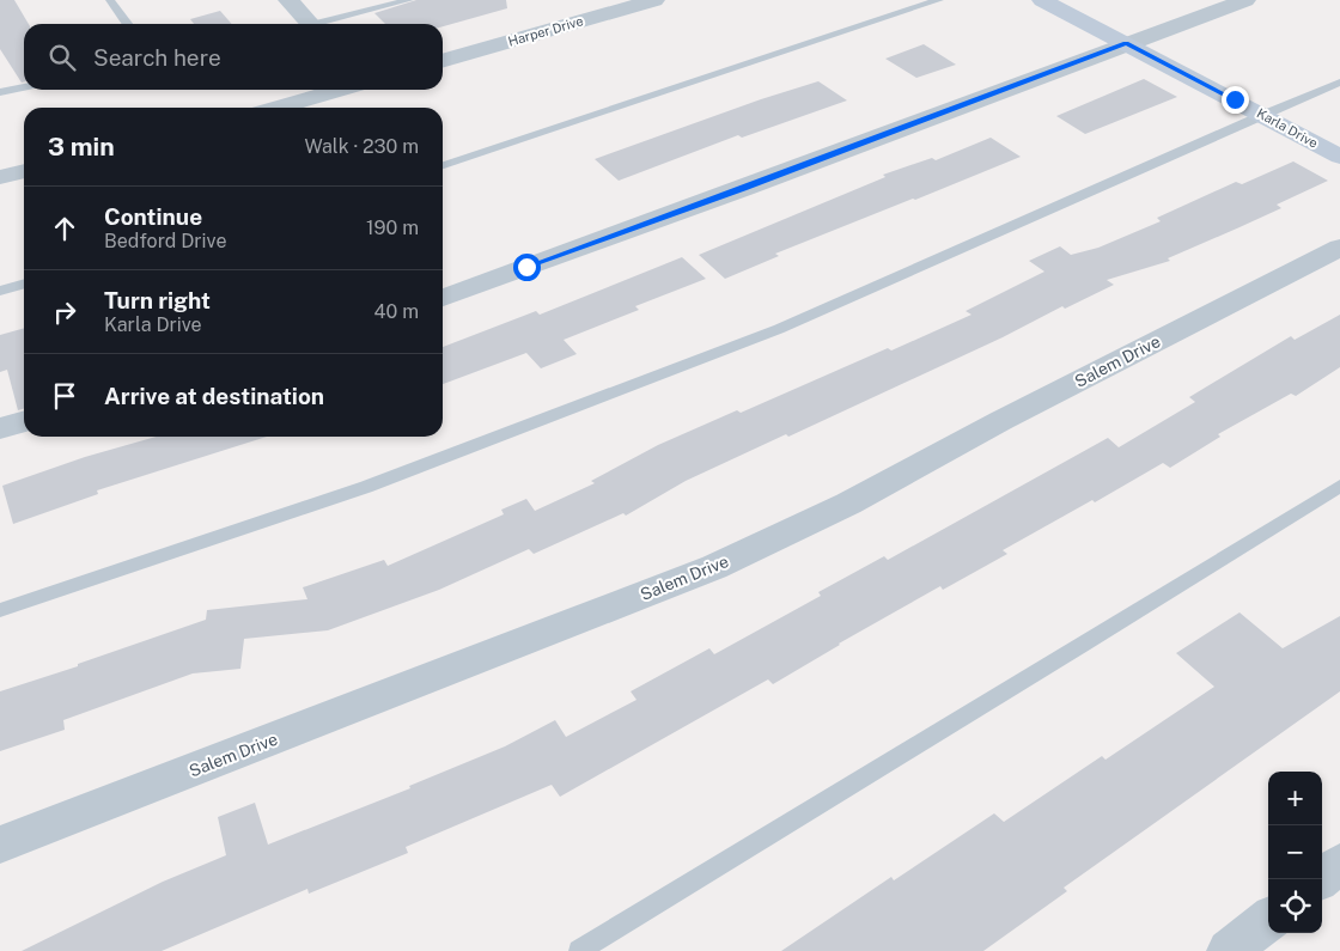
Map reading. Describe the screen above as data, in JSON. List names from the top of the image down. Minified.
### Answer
{"streets":{"street":["Harper Drive","Karla Drive","Salem Drive"]},"page":{"search":"Search here","heading":["3 min","Walk · 230 m"],"list":[["Continue","Bedford Drive","190 m"],["Turn right","Karla Drive","40 m"],"Arrive at destination"],"map_buttons":["+","−"]}}
